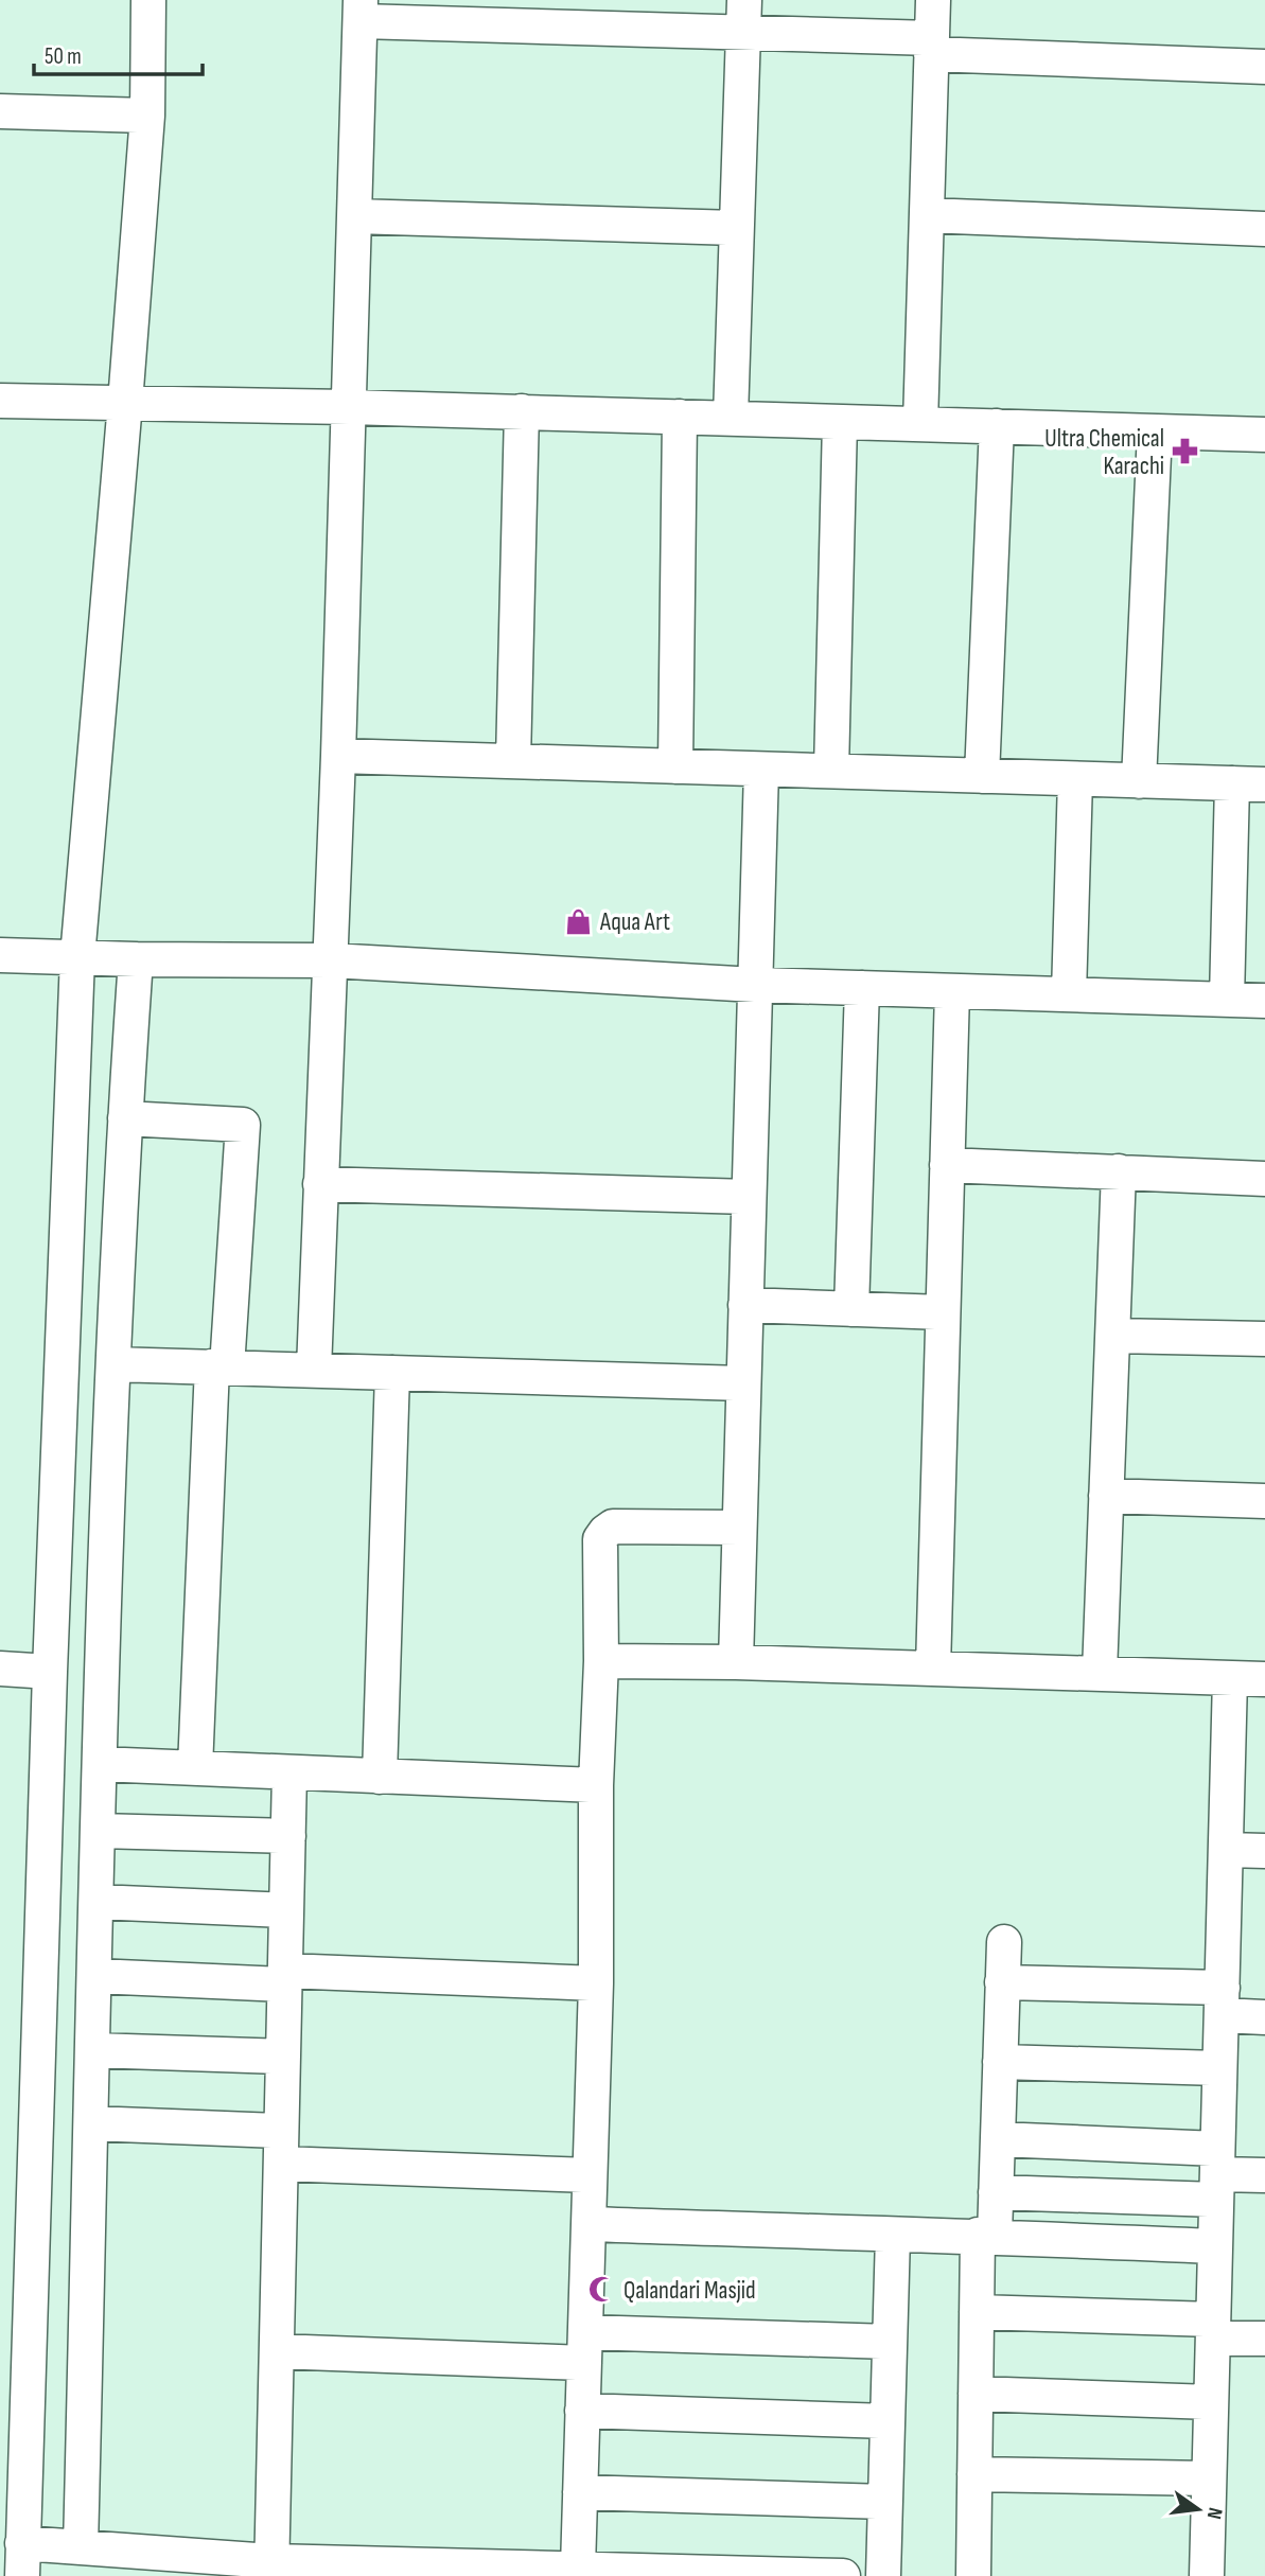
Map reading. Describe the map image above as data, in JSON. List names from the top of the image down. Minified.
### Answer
{"places":{"pharmacy":["Ultra Chemical Karachi"],"shop":["Aqua Art"],"mosque":["Qalandari Masjid"]},"scale_bar":"50 m","north":"right"}
